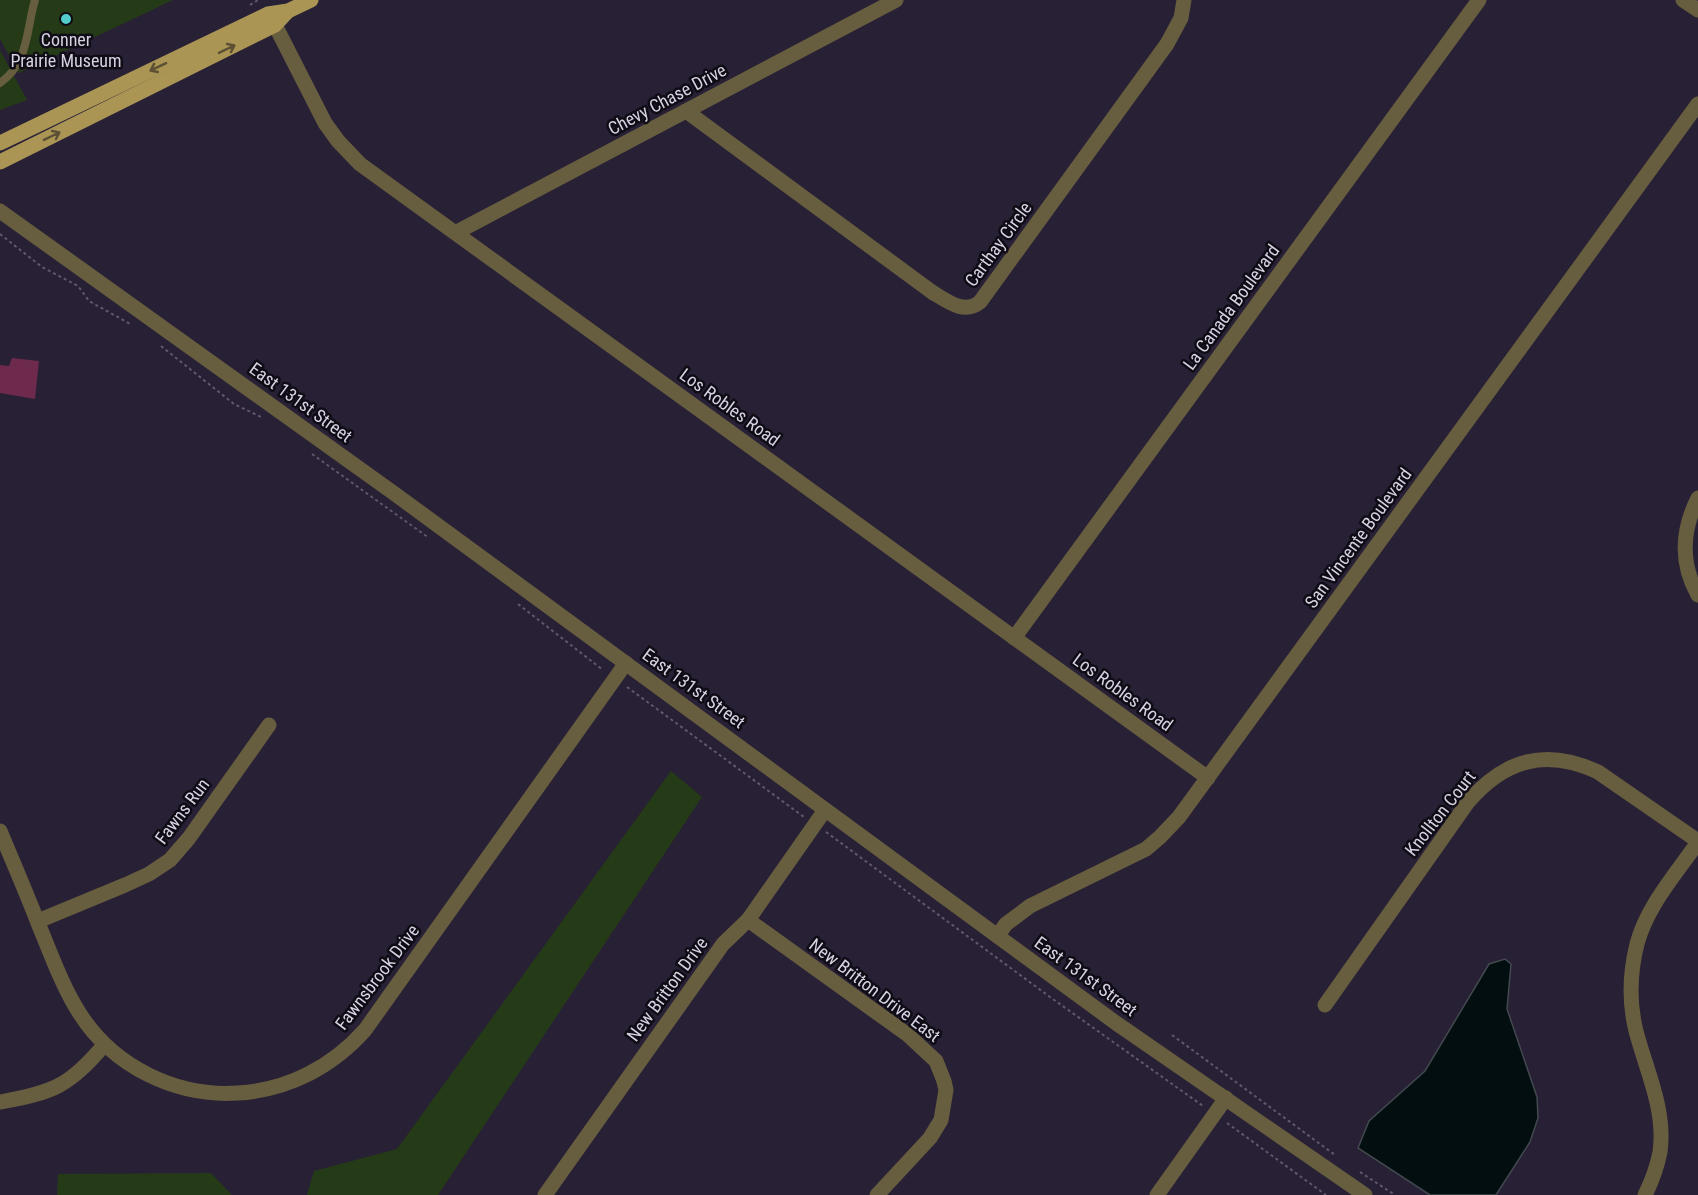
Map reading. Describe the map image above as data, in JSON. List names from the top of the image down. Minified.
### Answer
{"streets":{"street":["Chevy Chase Drive","Carthay Circle","La Canada Boulevard","East 131st Street","Los Robles Road","San Vincente Boulevard","Fawns Run","Knollton Court","Fawnsbrook Drive","New Britton Drive","New Britton Drive East"]},"crossings":[["Chevy Chase Drive","Carthay Circle"],["Chevy Chase Drive","Los Robles Road"],["La Canada Boulevard","Los Robles Road"],["East 131st Street","San Vincente Boulevard"],["East 131st Street","Fawnsbrook Drive"],["East 131st Street","New Britton Drive"],["Los Robles Road","San Vincente Boulevard"],["Fawns Run","Fawnsbrook Drive"],["New Britton Drive","New Britton Drive East"]],"places":["Conner Prairie Museum"]}
